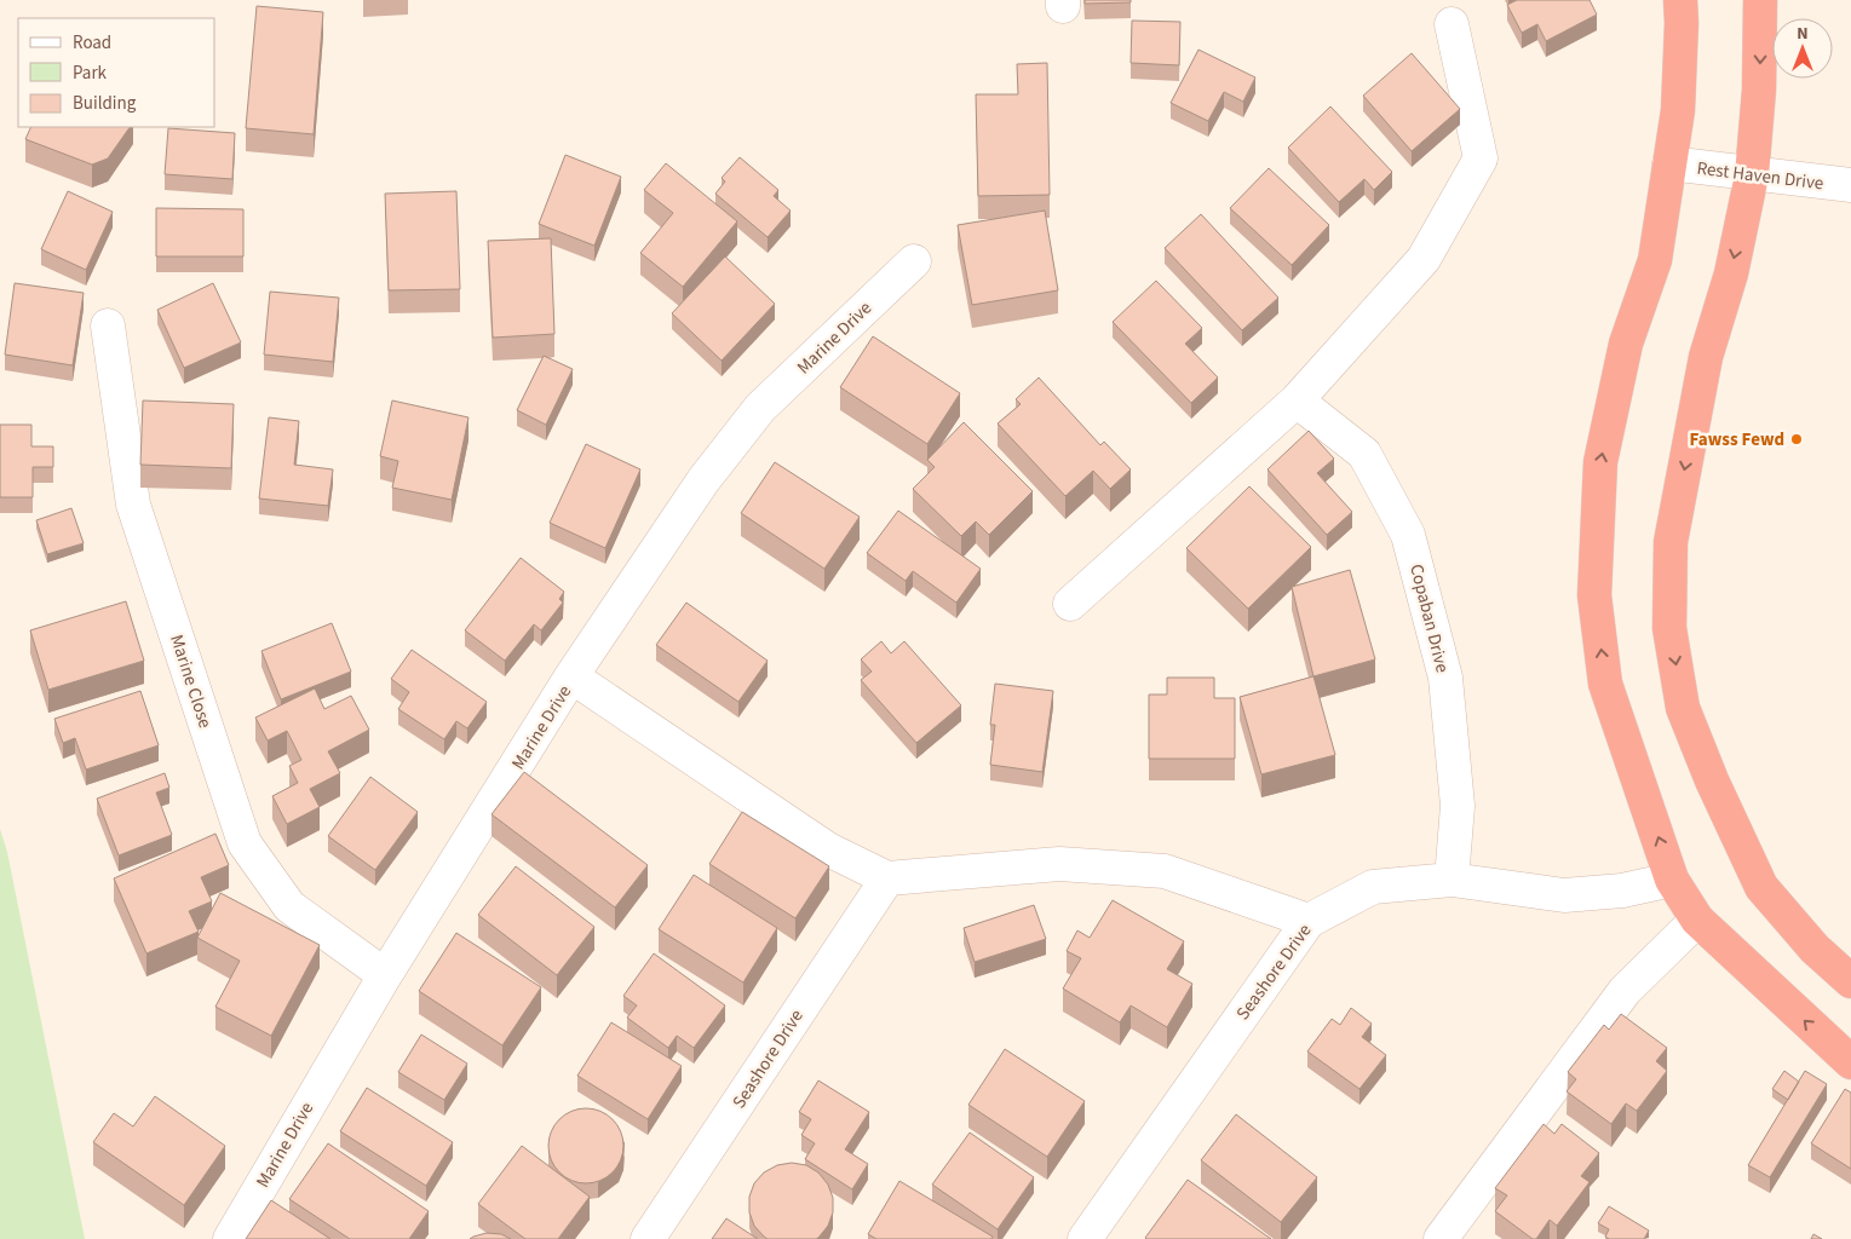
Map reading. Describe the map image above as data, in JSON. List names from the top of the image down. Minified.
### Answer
{"streets":{"street":["Rest Haven Drive","Marine Drive","Copaban Drive","Marine Close","Seashore Drive"]},"crossings":[["Marine Drive","Marine Close"],["Copaban Drive","Seashore Drive"]],"places":["Fawss Fewd"],"legend":["Road","Park","Building"],"north":"top"}
